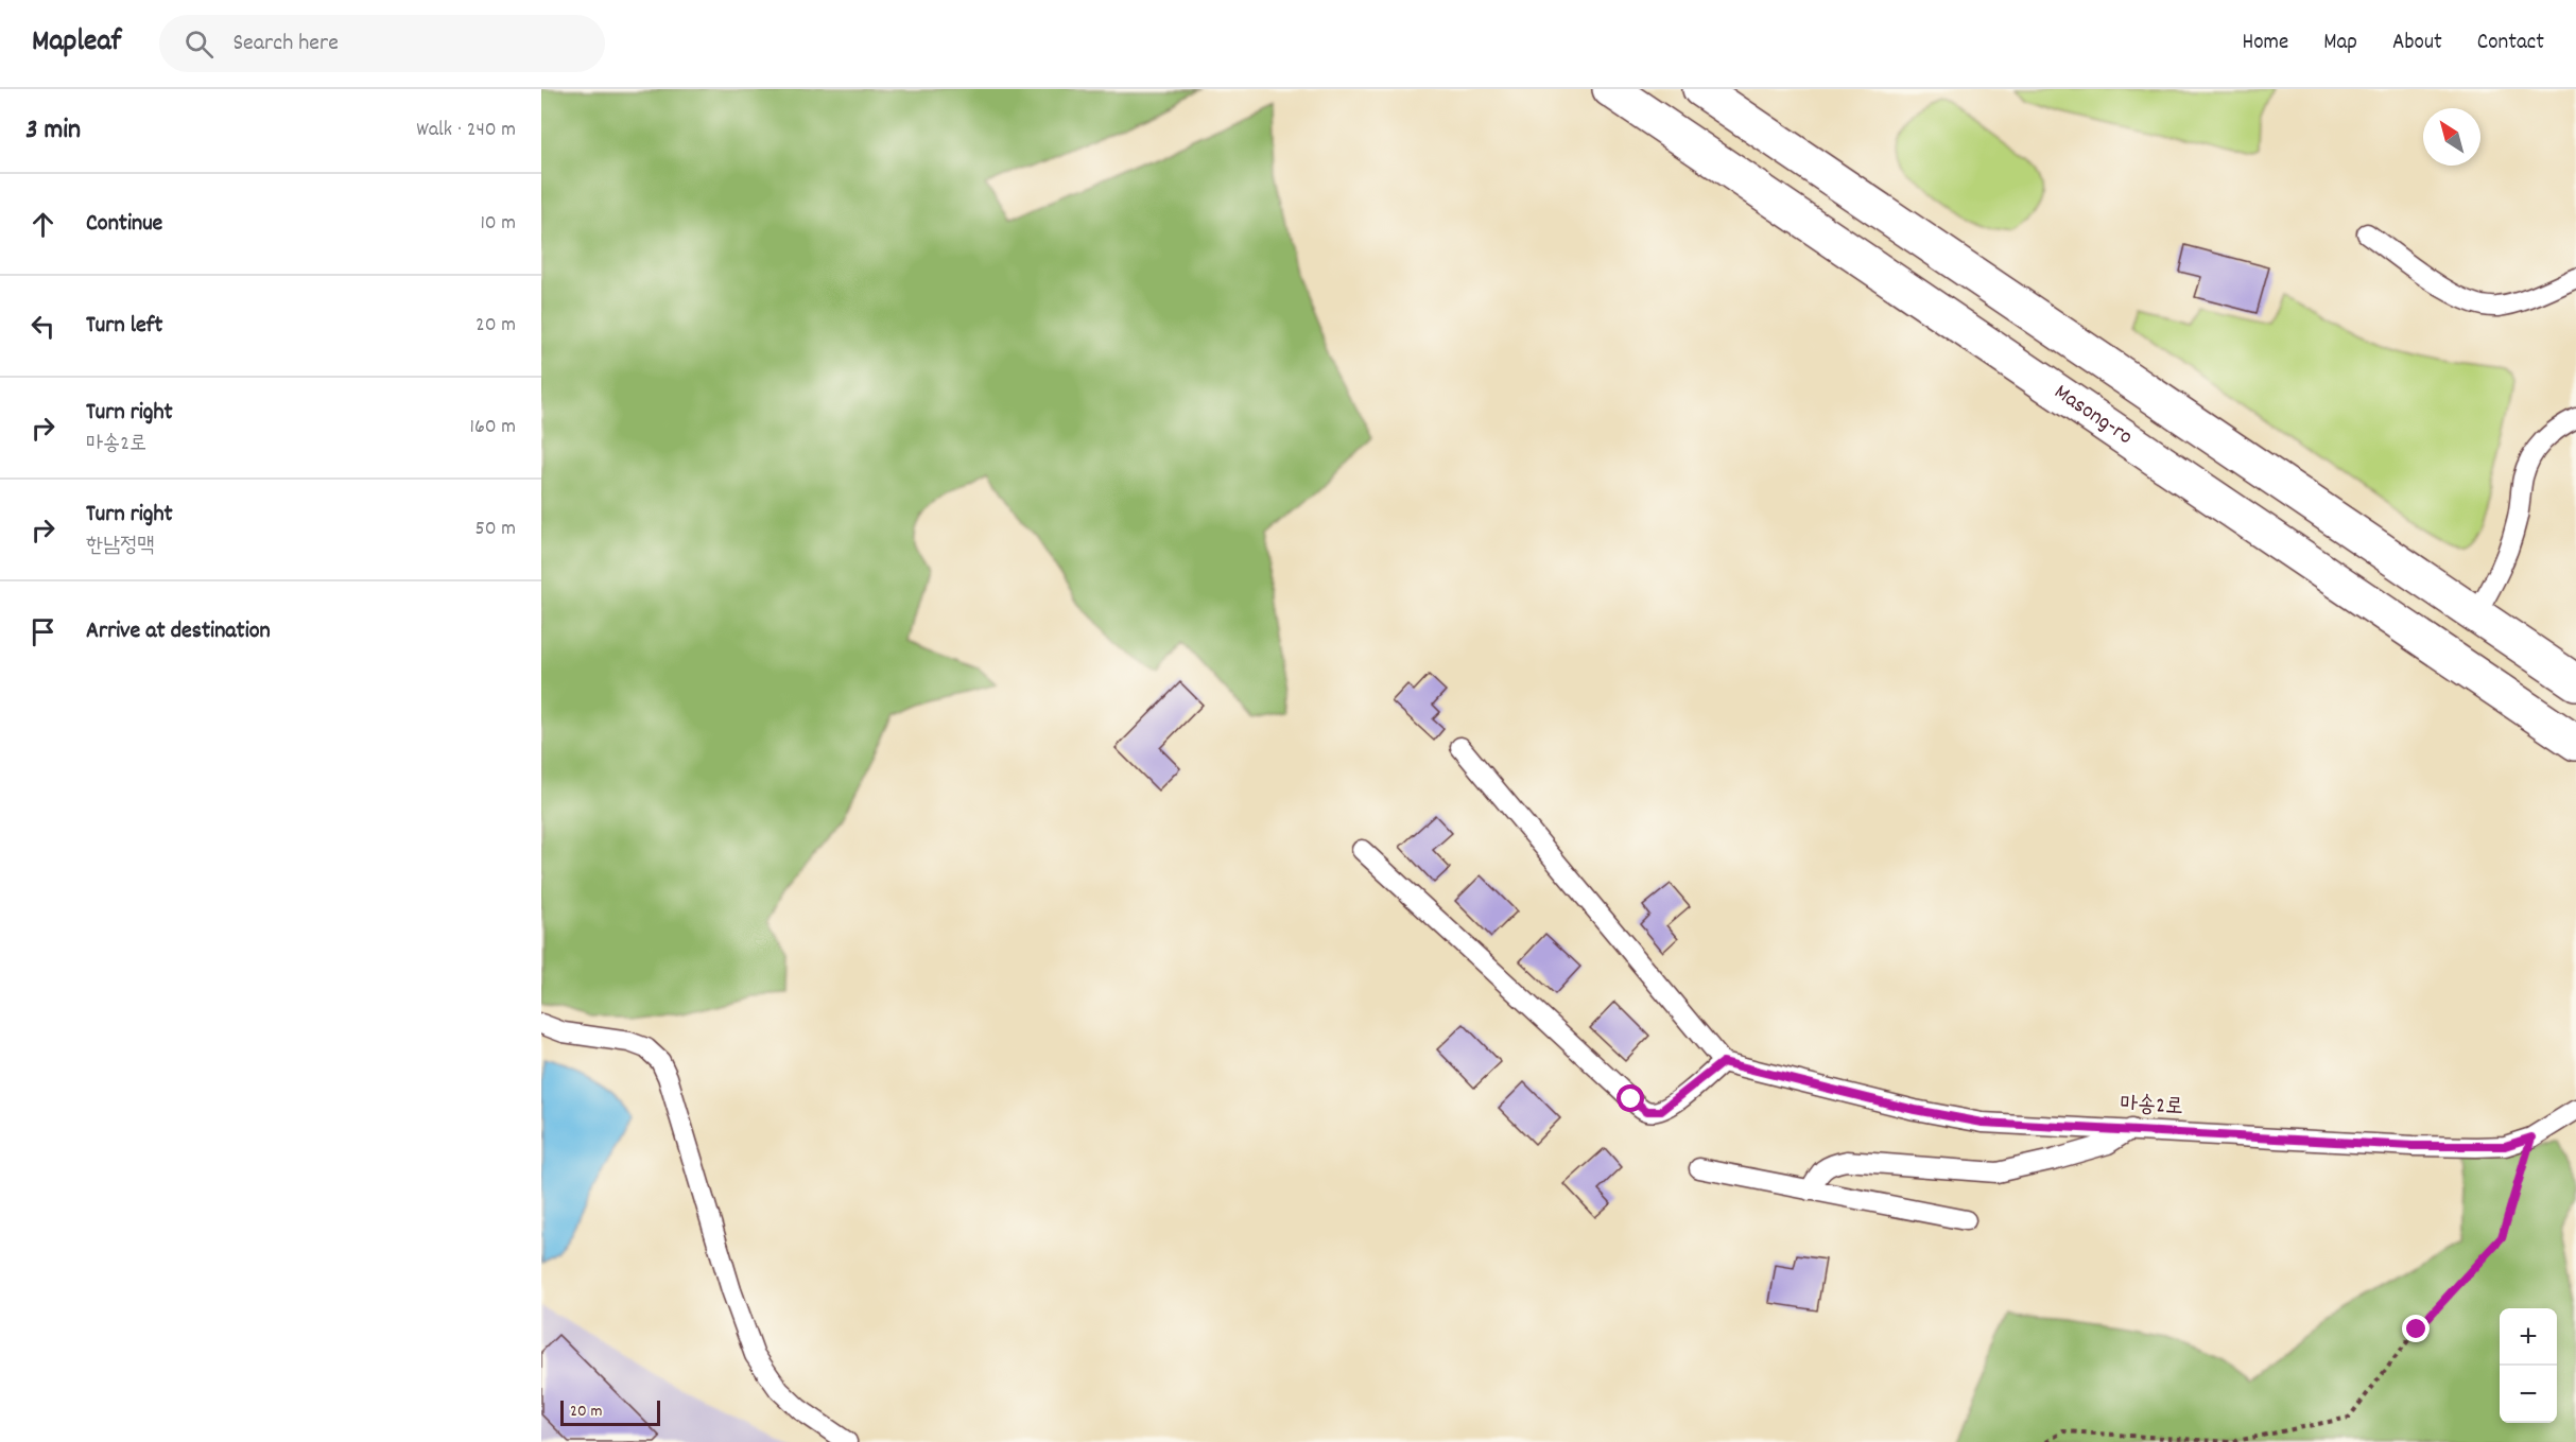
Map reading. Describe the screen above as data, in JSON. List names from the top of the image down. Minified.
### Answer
{"streets":{"street":["Masong-ro"],"lane":["마송2로"]},"scale_bar":"20 m","north":"top left","page":{"header":"Mapleaf","search":"Search here","nav":["Home","Map","About","Contact"],"heading":["3 min","Walk · 240 m"],"list":[["Continue","10 m"],["Turn left","20 m"],["Turn right","마송2로","160 m"],["Turn right","한남정맥","50 m"],"Arrive at destination"],"map_buttons":["+","−"],"scale":"20 m"}}
